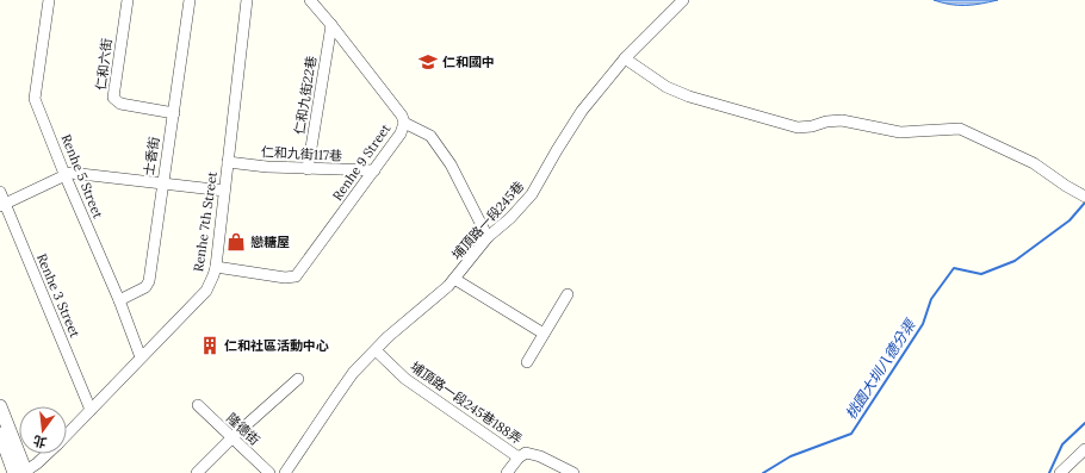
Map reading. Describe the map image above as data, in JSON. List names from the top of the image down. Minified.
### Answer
{"streets":{"street":["仁和六街","仁和九街22巷","仁和九街117巷","士香街","Renhe 9 Street","Renhe 5 Street","埔頂路一段245巷","Renhe 7th Street","Renhe 3 Street","埔頂路一段245巷188弄","隆德街"]},"crossings":[["仁和六街","士香街"],["仁和九街22巷","仁和九街117巷"],["仁和九街22巷","Renhe 9 Street"],["仁和九街117巷","Renhe 9 Street"],["仁和九街117巷","Renhe 7th Street"],["士香街","Renhe 5 Street"],["Renhe 9 Street","Renhe 7th Street"],["Renhe 5 Street","Renhe 7th Street"],["埔頂路一段245巷","埔頂路一段245巷188弄"],["Renhe 7th Street","Renhe 3 Street"]],"water":["桃園大圳八德分渠"],"places":{"school or university":["仁和國中"],"shop":["戀糖屋"],"building":["仁和社區活動中心"]},"north":"bottom"}
